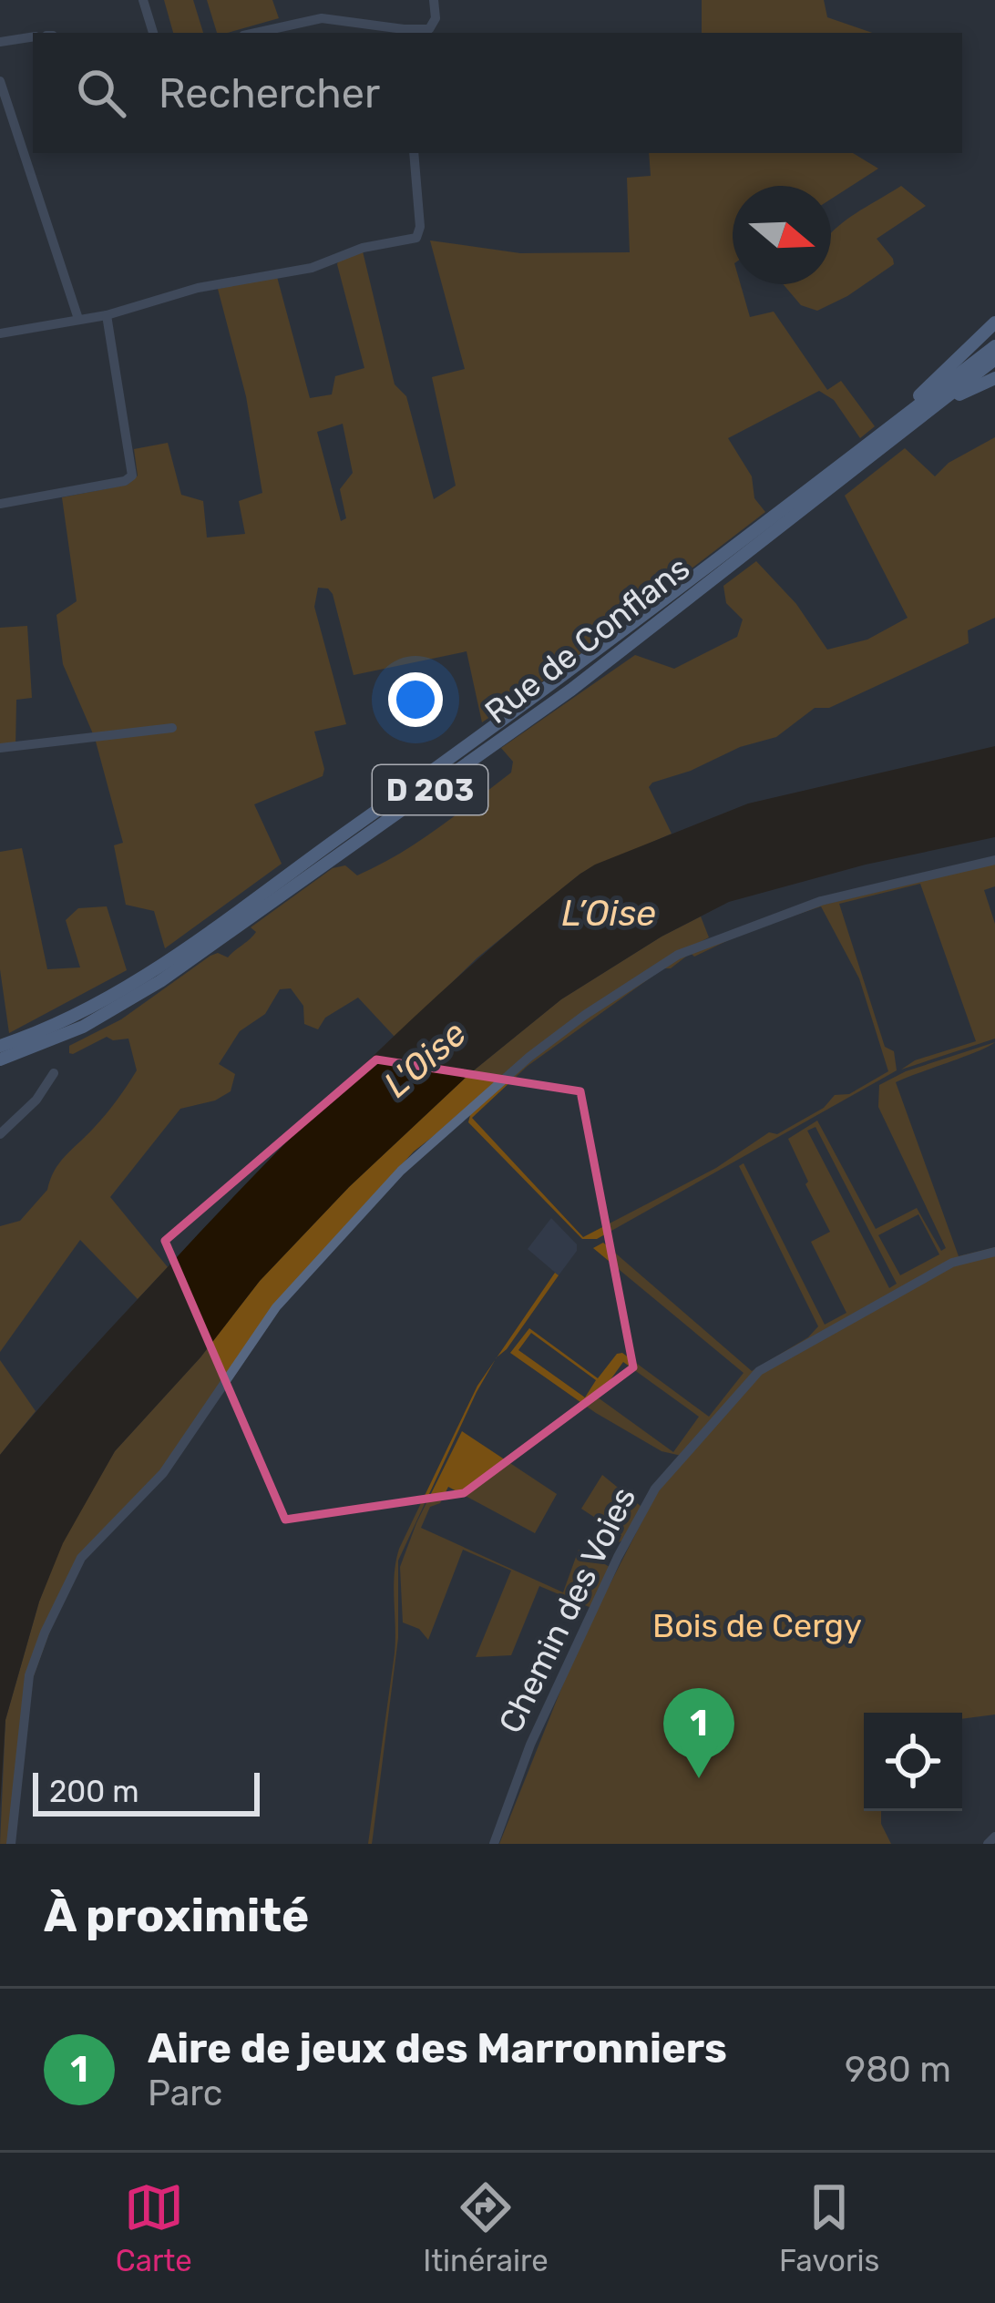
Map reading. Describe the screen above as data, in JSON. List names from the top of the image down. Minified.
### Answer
{"streets":{"main road":["Rue de Conflans","D 203"],"street":["Chemin des Voies"]},"crossings":[["Rue de Conflans","D 203"]],"water":["L’Oise","L'Oise"],"parks":["Bois de Cergy"],"scale_bar":"200 m","north":"right","page":{"search":"Rechercher","pins":"1","scale":"200 m","heading":"À proximité","list":[{"mark":"1","name":"Aire de jeux des Marronniers","note":"Parc","value":"980 m"}],"nav":["Carte","Itinéraire","Favoris"]}}
